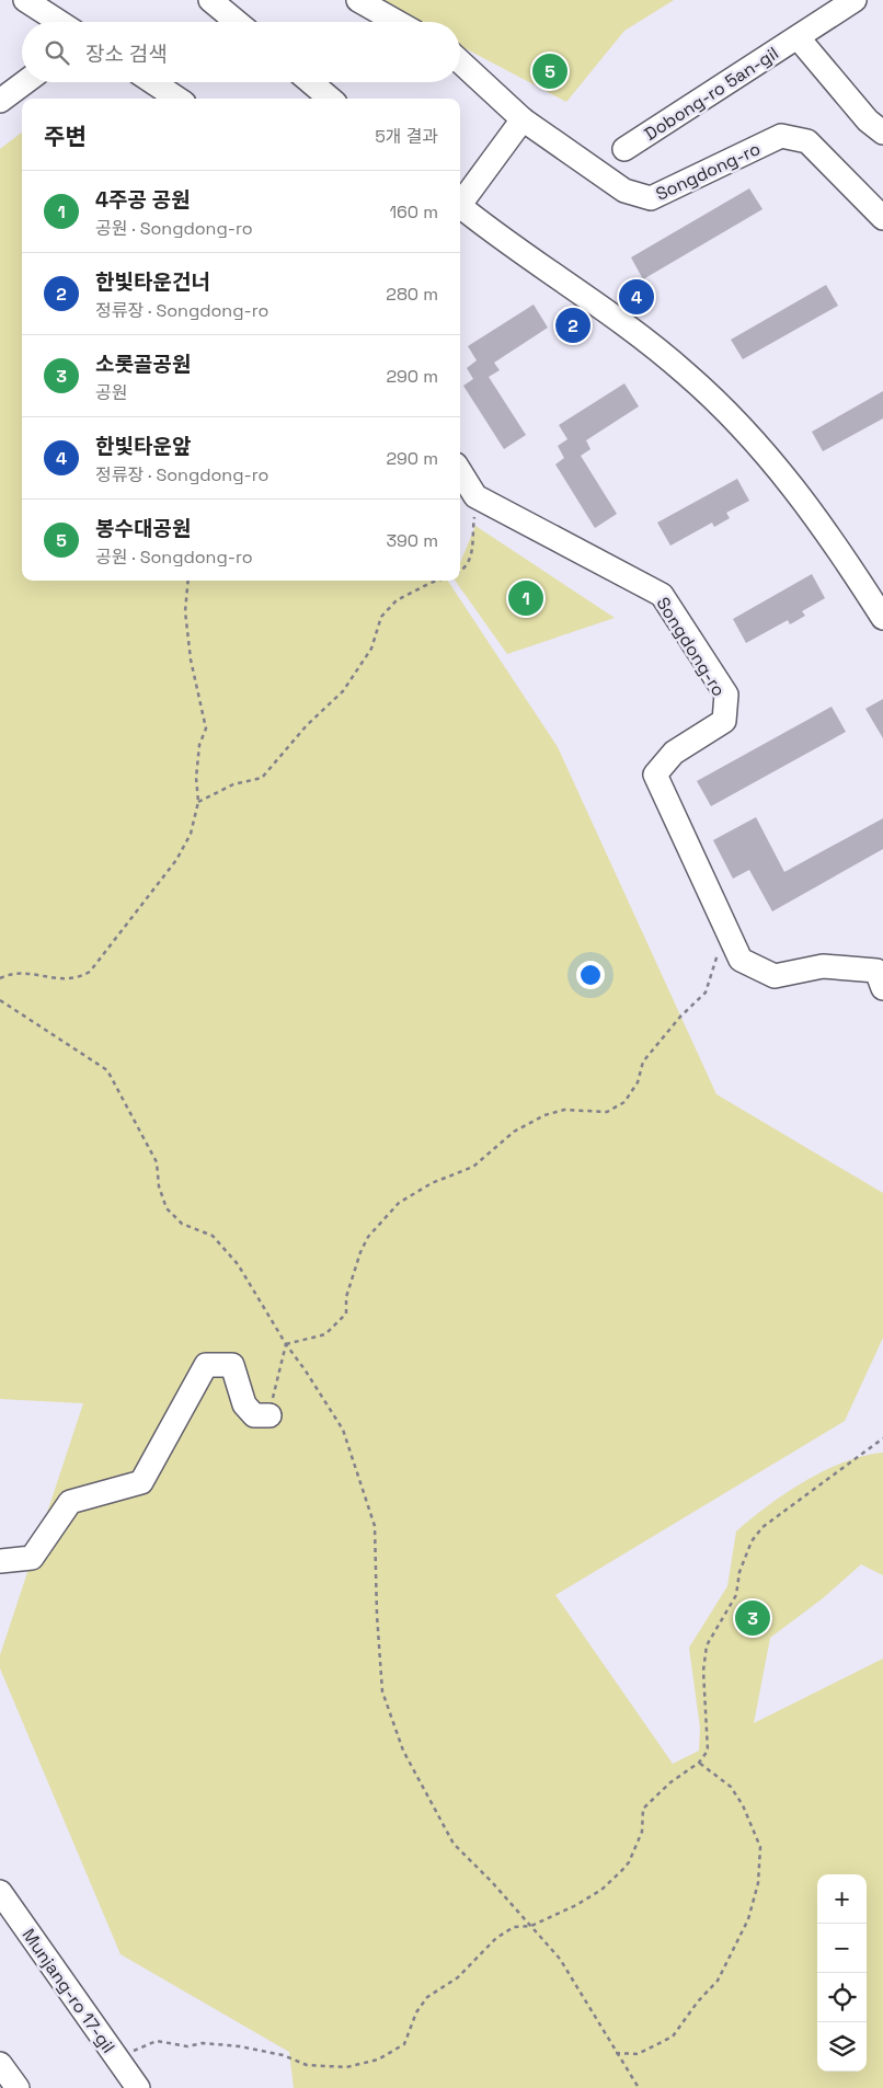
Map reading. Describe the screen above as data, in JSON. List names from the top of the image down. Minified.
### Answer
{"streets":{"street":["Dobong-ro 5an-gil","Songdong-ro","Munjang-ro 17-gil"]},"page":{"search":"장소 검색","pins":["5","4","2","1","3"],"heading":["주변","5개 결과"],"list":[{"mark":"1","name":"4주공 공원","note":"공원 · Songdong-ro","value":"160 m"},{"mark":"2","name":"한빛타운건너","note":"정류장 · Songdong-ro","value":"280 m"},{"mark":"3","name":"소롯골공원","note":"공원","value":"290 m"},{"mark":"4","name":"한빛타운앞","note":"정류장 · Songdong-ro","value":"290 m"},{"mark":"5","name":"봉수대공원","note":"공원 · Songdong-ro","value":"390 m"}],"map_buttons":["+","−"]}}
